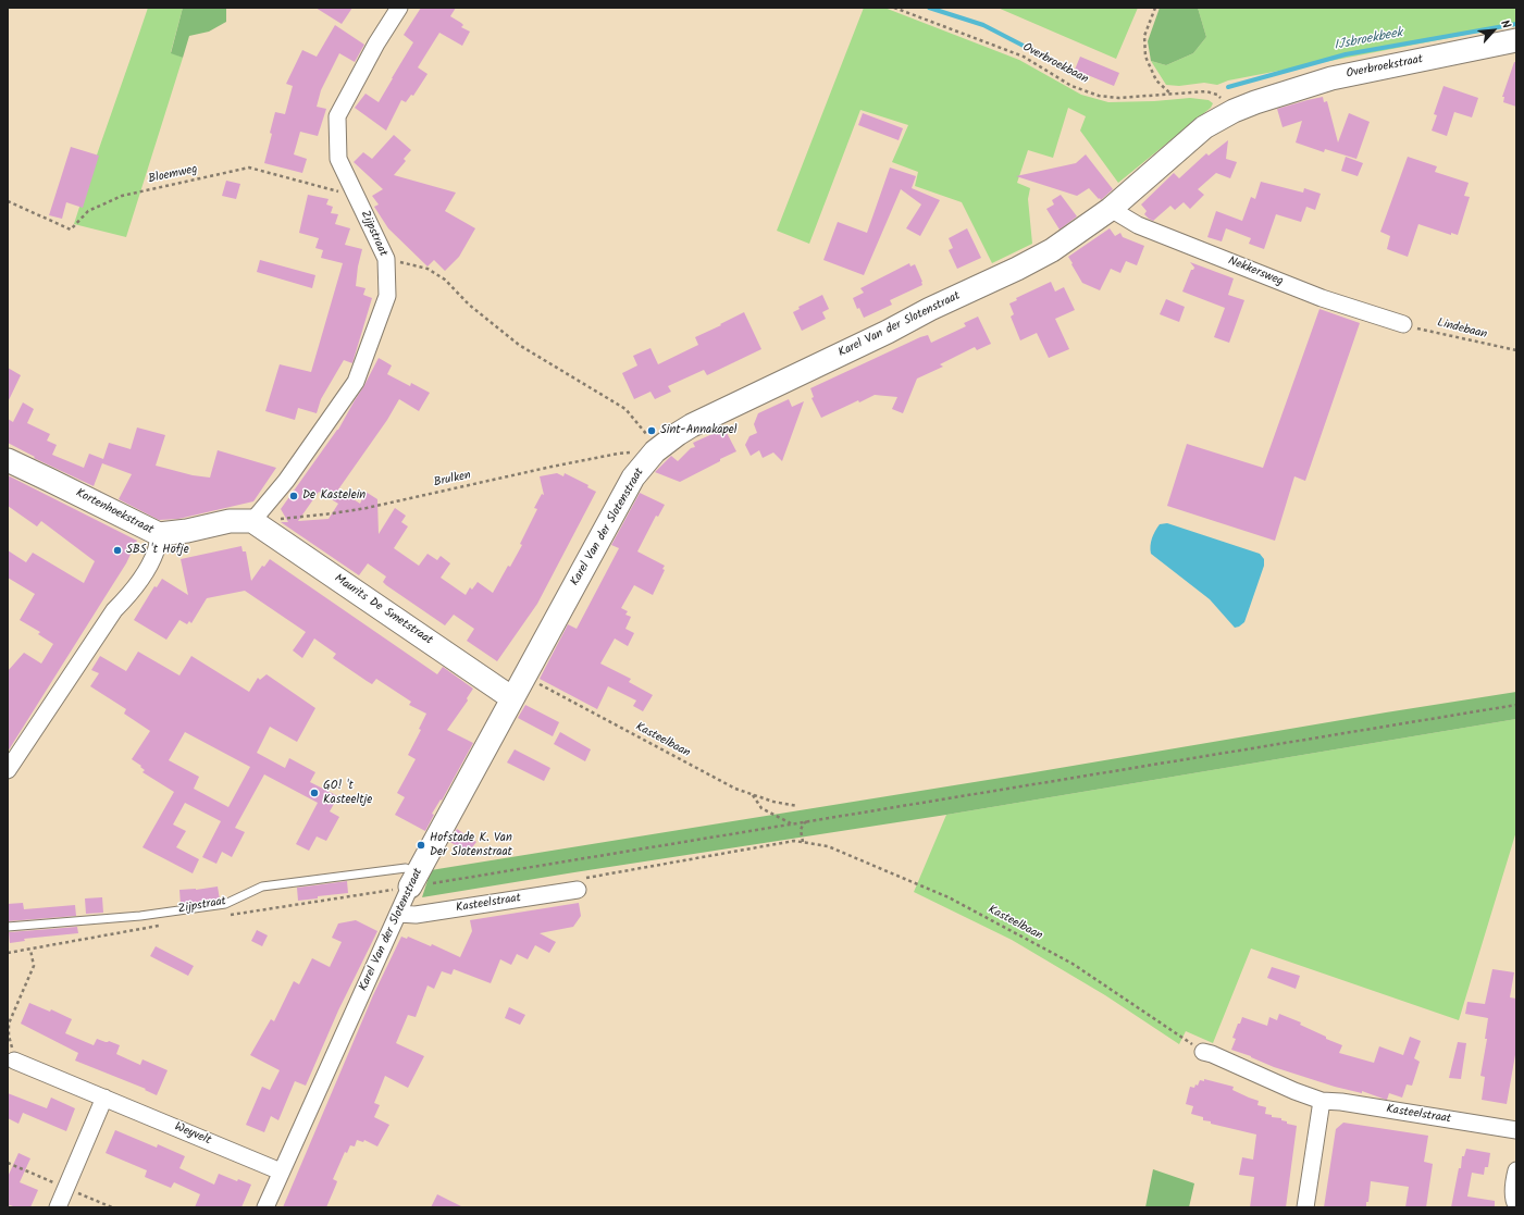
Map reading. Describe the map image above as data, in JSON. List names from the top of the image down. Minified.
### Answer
{"streets":{"street":["Overbroekstraat","Zijpstraat","Nekkersweg","Karel Van der Slotenstraat","Kortenhoekstraat","Maurits De Smetstraat","Kasteelstraat","Weyvelt"],"path":["Overbroekbaan","Bloemweg","Lindebaan","Brulken","Kasteelbaan"]},"crossings":[["Overbroekbaan","Karel Van der Slotenstraat"],["Overbroekstraat","Karel Van der Slotenstraat"],["Bloemweg","Zijpstraat"],["Zijpstraat","Karel Van der Slotenstraat"],["Zijpstraat","Brulken"],["Zijpstraat","Kortenhoekstraat"],["Zijpstraat","Maurits De Smetstraat"],["Nekkersweg","Karel Van der Slotenstraat"],["Nekkersweg","Lindebaan"],["Karel Van der Slotenstraat","Brulken"],["Karel Van der Slotenstraat","Maurits De Smetstraat"],["Karel Van der Slotenstraat","Kasteelbaan"],["Karel Van der Slotenstraat","Kasteelstraat"],["Karel Van der Slotenstraat","Weyvelt"],["Brulken","Kortenhoekstraat"],["Brulken","Maurits De Smetstraat"],["Kortenhoekstraat","Maurits De Smetstraat"],["Kasteelbaan","Kasteelstraat"]],"water":["IJsbroekbeek"],"places":["Sint-Annakapel","De Kastelein","SBS 't Hofje","GO! 't Kasteeltje","Hofstade K. Van Der Slotenstraat"],"north":"top right"}
